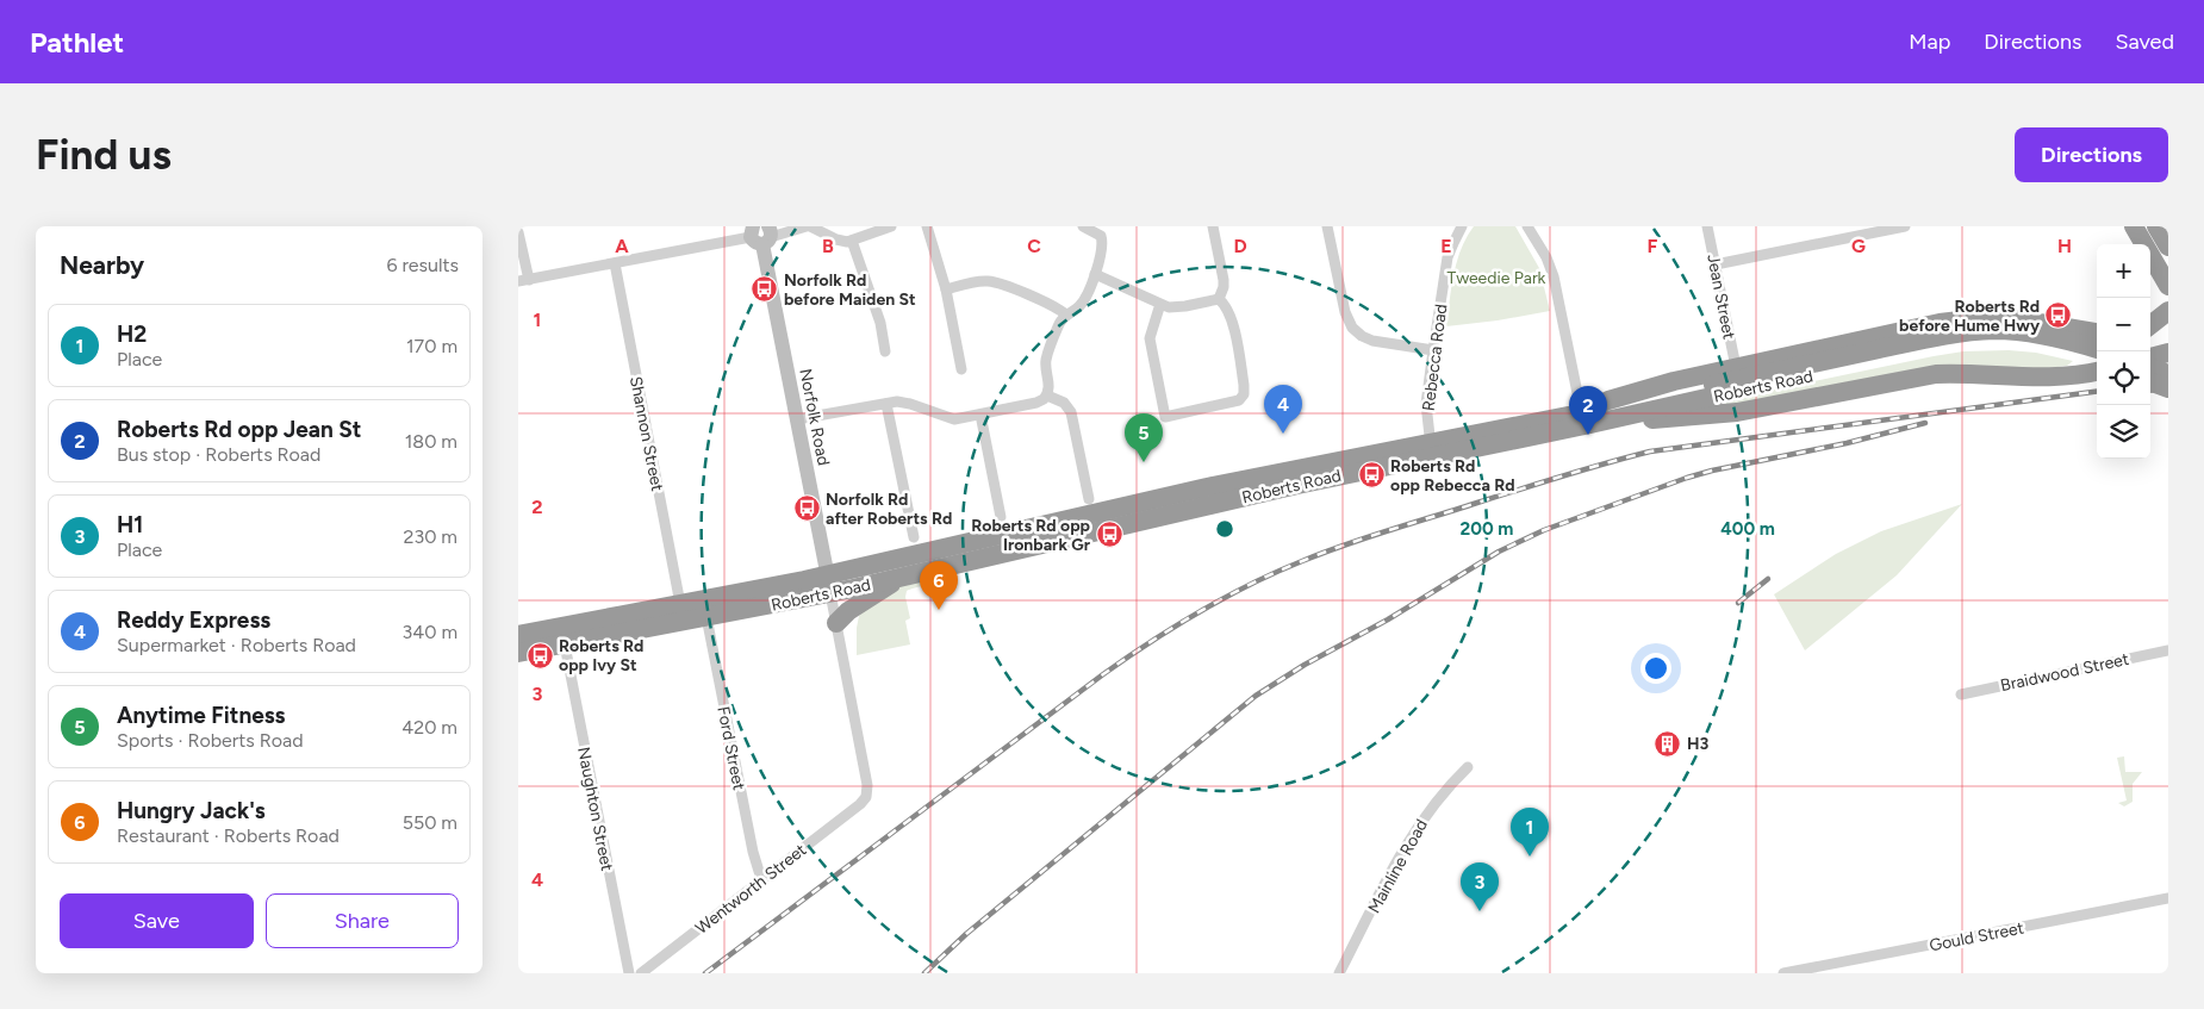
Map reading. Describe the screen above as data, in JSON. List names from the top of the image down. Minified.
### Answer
{"streets":{"highway":["Roberts Road"],"street":["Jean Street","Rebecca Road","Norfolk Road","Shannon Street","Braidwood Street","Ford Street","Naughton Street","Mainline Road","Wentworth Street","Gould Street"]},"crossings":[["Rebecca Road","Roberts Road"],["Roberts Road","Norfolk Road"],["Roberts Road","Shannon Street"],["Roberts Road","Ford Street"],["Roberts Road","Naughton Street"],["Norfolk Road","Wentworth Street"],["Ford Street","Wentworth Street"]],"parks":["Tweedie Park"],"places":{"bus stop":["Norfolk Rd before Maiden St","Roberts Rd before Hume Hwy","Roberts Rd opp Rebecca Rd","Norfolk Rd after Roberts Rd","Roberts Rd opp Ironbark Gr","Roberts Rd opp Ivy St"],"building":["H3"]},"page":{"header":"Pathlet","nav":["Map","Directions","Saved"],"buttons":["Directions",["Save","Share"]],"title":"Find us","heading":["Nearby","6 results"],"map_buttons":["+","−"],"list":[{"mark":"1","name":"H2","note":"Place","value":"170 m"},{"mark":"2","name":"Roberts Rd opp Jean St","note":"Bus stop · Roberts Road","value":"180 m"},{"mark":"3","name":"H1","note":"Place","value":"230 m"},{"mark":"4","name":"Reddy Express","note":"Supermarket · Roberts Road","value":"340 m"},{"mark":"5","name":"Anytime Fitness","note":"Sports · Roberts Road","value":"420 m"},{"mark":"6","name":"Hungry Jack's","note":"Restaurant · Roberts Road","value":"550 m"}],"pins":["4","2","5","6","1","3"]},"grid":{"columns":["A","B","C","D","E","F","G","H"],"rows":["1","2","3","4"]},"rings":["200 m","400 m"]}
